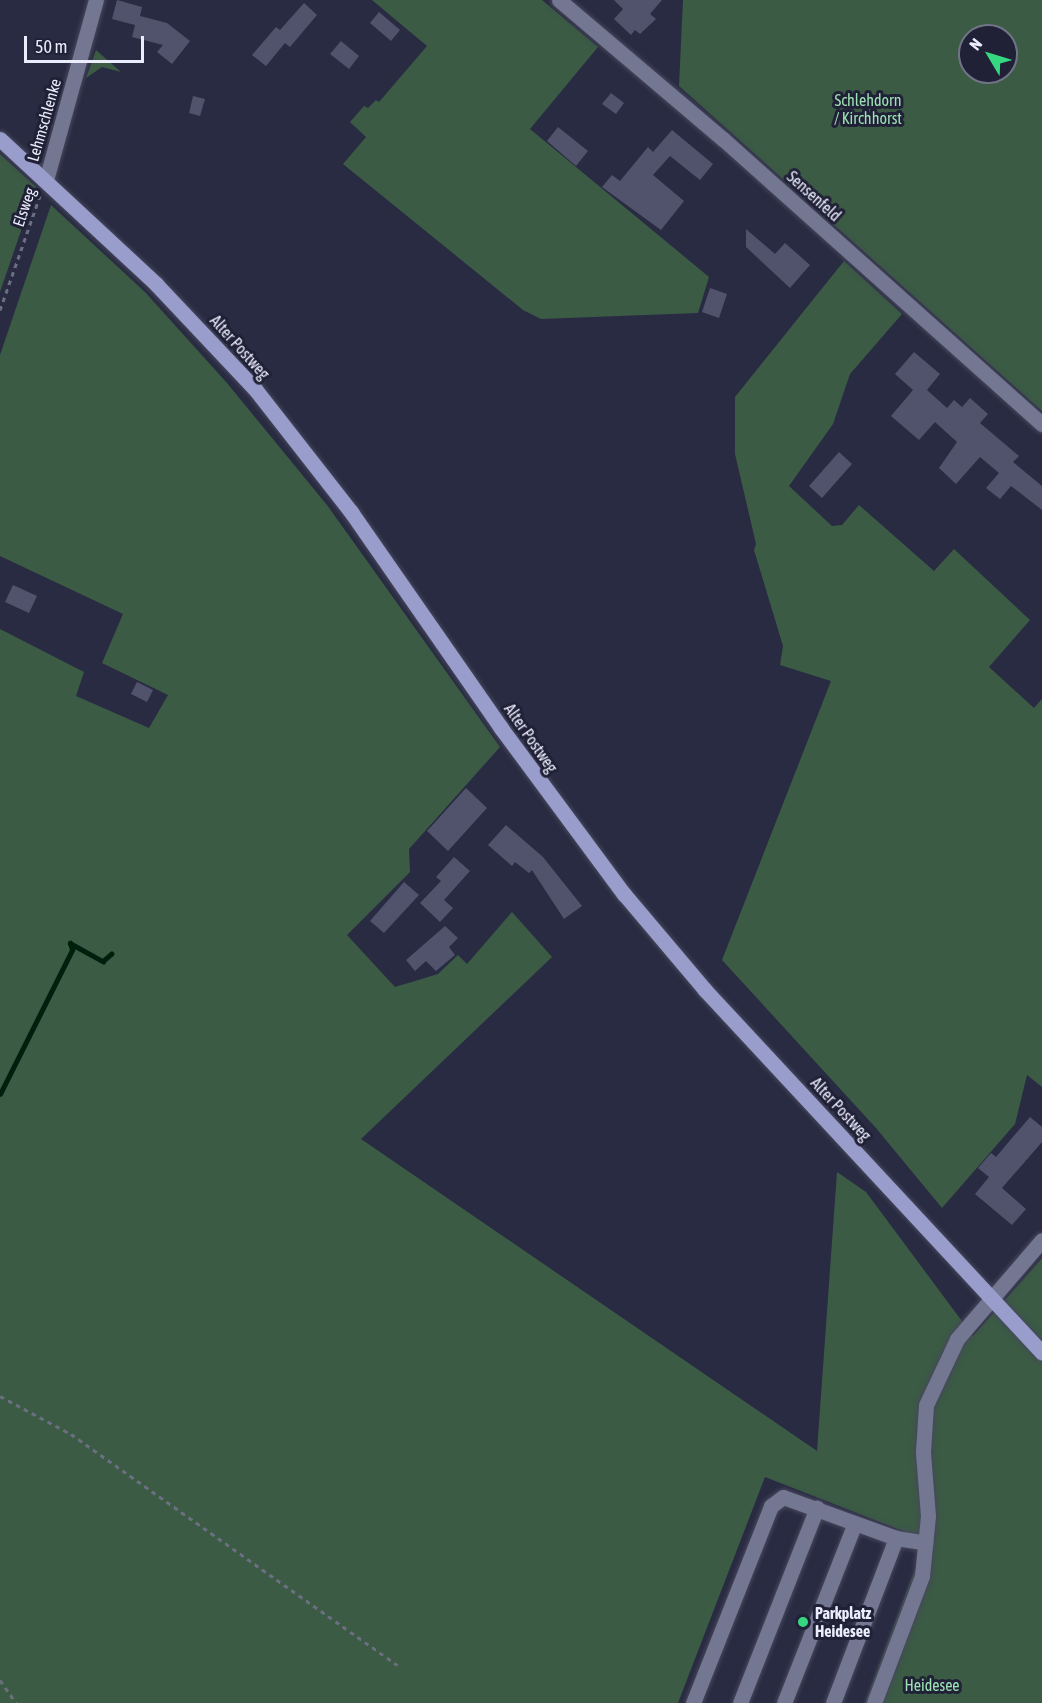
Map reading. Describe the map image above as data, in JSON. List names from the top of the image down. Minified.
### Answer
{"streets":{"main road":["Alter Postweg"],"street":["Lehmschlenke","Sensenfeld"],"path":["Elsweg"]},"crossings":[["Lehmschlenke","Elsweg"],["Lehmschlenke","Alter Postweg"],["Elsweg","Alter Postweg"]],"parks":["Schlehdorn / Kirchhorst","Heidesee"],"places":["Parkplatz Heidesee"],"scale_bar":"50 m","north":"top left"}
